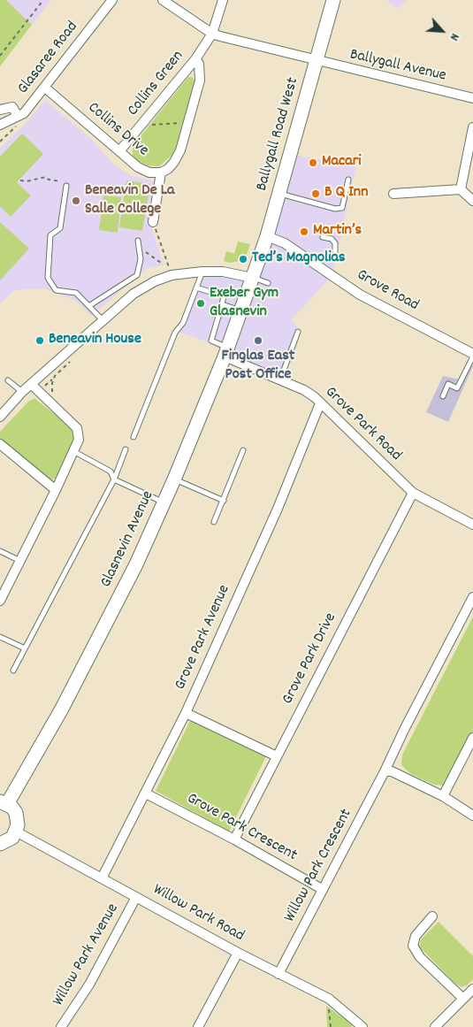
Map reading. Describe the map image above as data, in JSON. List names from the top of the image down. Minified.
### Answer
{"streets":{"main road":["Ballygall Road West","Glasnevin Avenue"],"street":["Glasaree Road","Ballygall Avenue","Collins Green","Collins Drive","Grove Road","Grove Park Road","Grove Park Avenue","Grove Park Drive","Grove Park Crescent","Willow Park Crescent","Willow Park Road","Willow Park Avenue"]},"crossings":[["Glasaree Road","Collins Drive"],["Ballygall Avenue","Ballygall Road West"],["Collins Green","Collins Drive"],["Ballygall Road West","Grove Road"],["Ballygall Road West","Glasnevin Avenue"],["Grove Park Road","Glasnevin Avenue"],["Grove Park Road","Grove Park Avenue"],["Grove Park Road","Grove Park Drive"],["Grove Park Avenue","Grove Park Crescent"],["Grove Park Avenue","Willow Park Road"],["Grove Park Drive","Grove Park Crescent"],["Grove Park Crescent","Willow Park Crescent"],["Willow Park Crescent","Willow Park Road"],["Willow Park Road","Willow Park Avenue"]],"places":["Macari","B Q Inn","Beneavin De La Salle College","Martin’s","Ted’s Magnolias","Exeber Gym Glasnevin","Beneavin House","Finglas East Post Office"],"north":"bottom right"}
